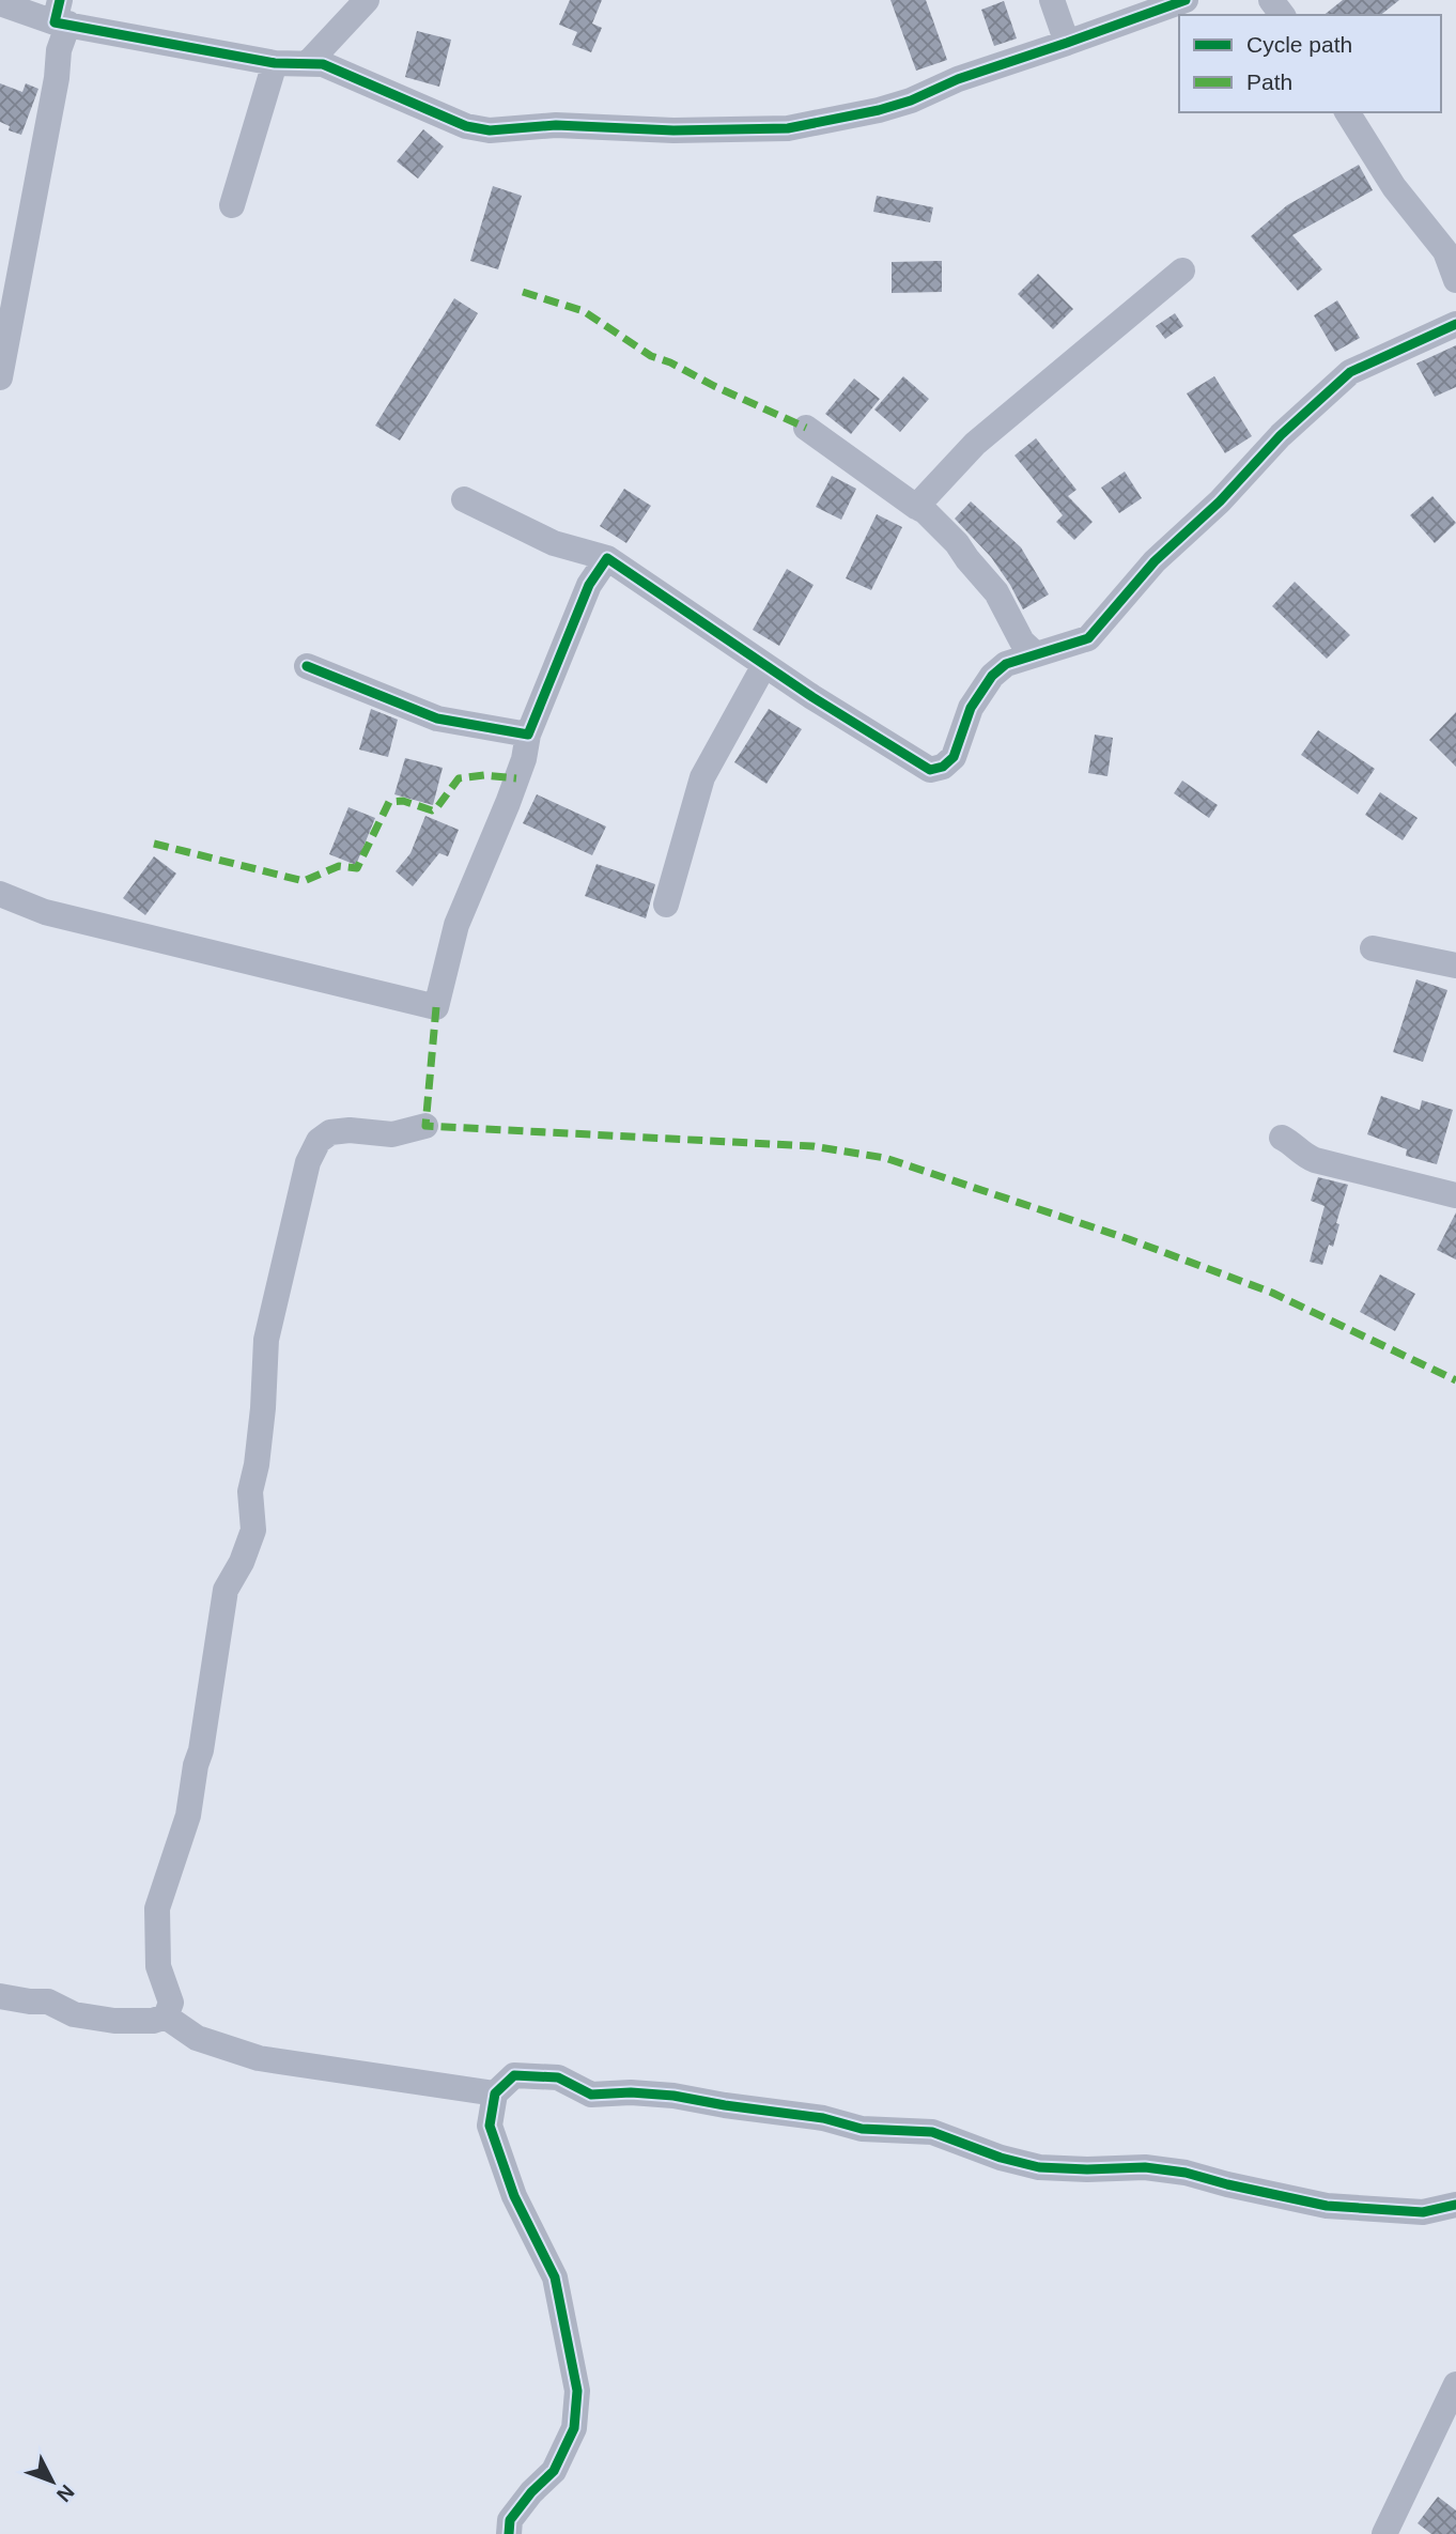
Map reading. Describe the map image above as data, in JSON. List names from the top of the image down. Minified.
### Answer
{"legend":["Cycle path","Path"],"north":"bottom right"}
